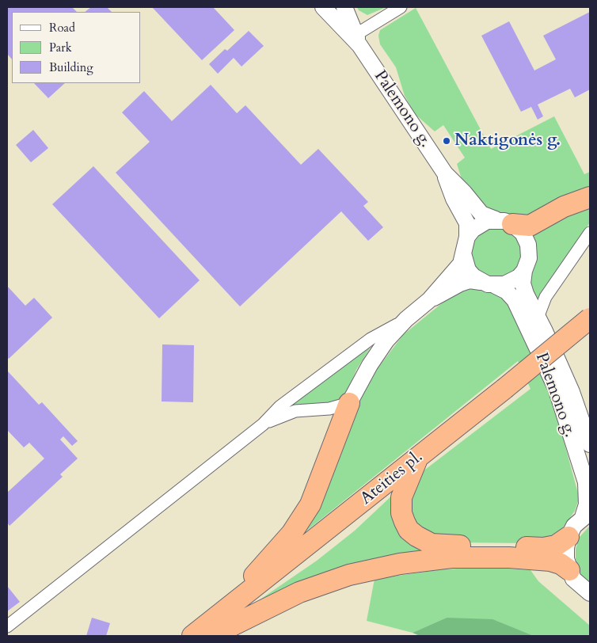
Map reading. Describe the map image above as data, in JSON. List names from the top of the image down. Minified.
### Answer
{"streets":{"highway":["Ateities pl."],"street":["Palemono g."]},"places":["Naktigonės g."],"legend":["Road","Park","Building"]}
